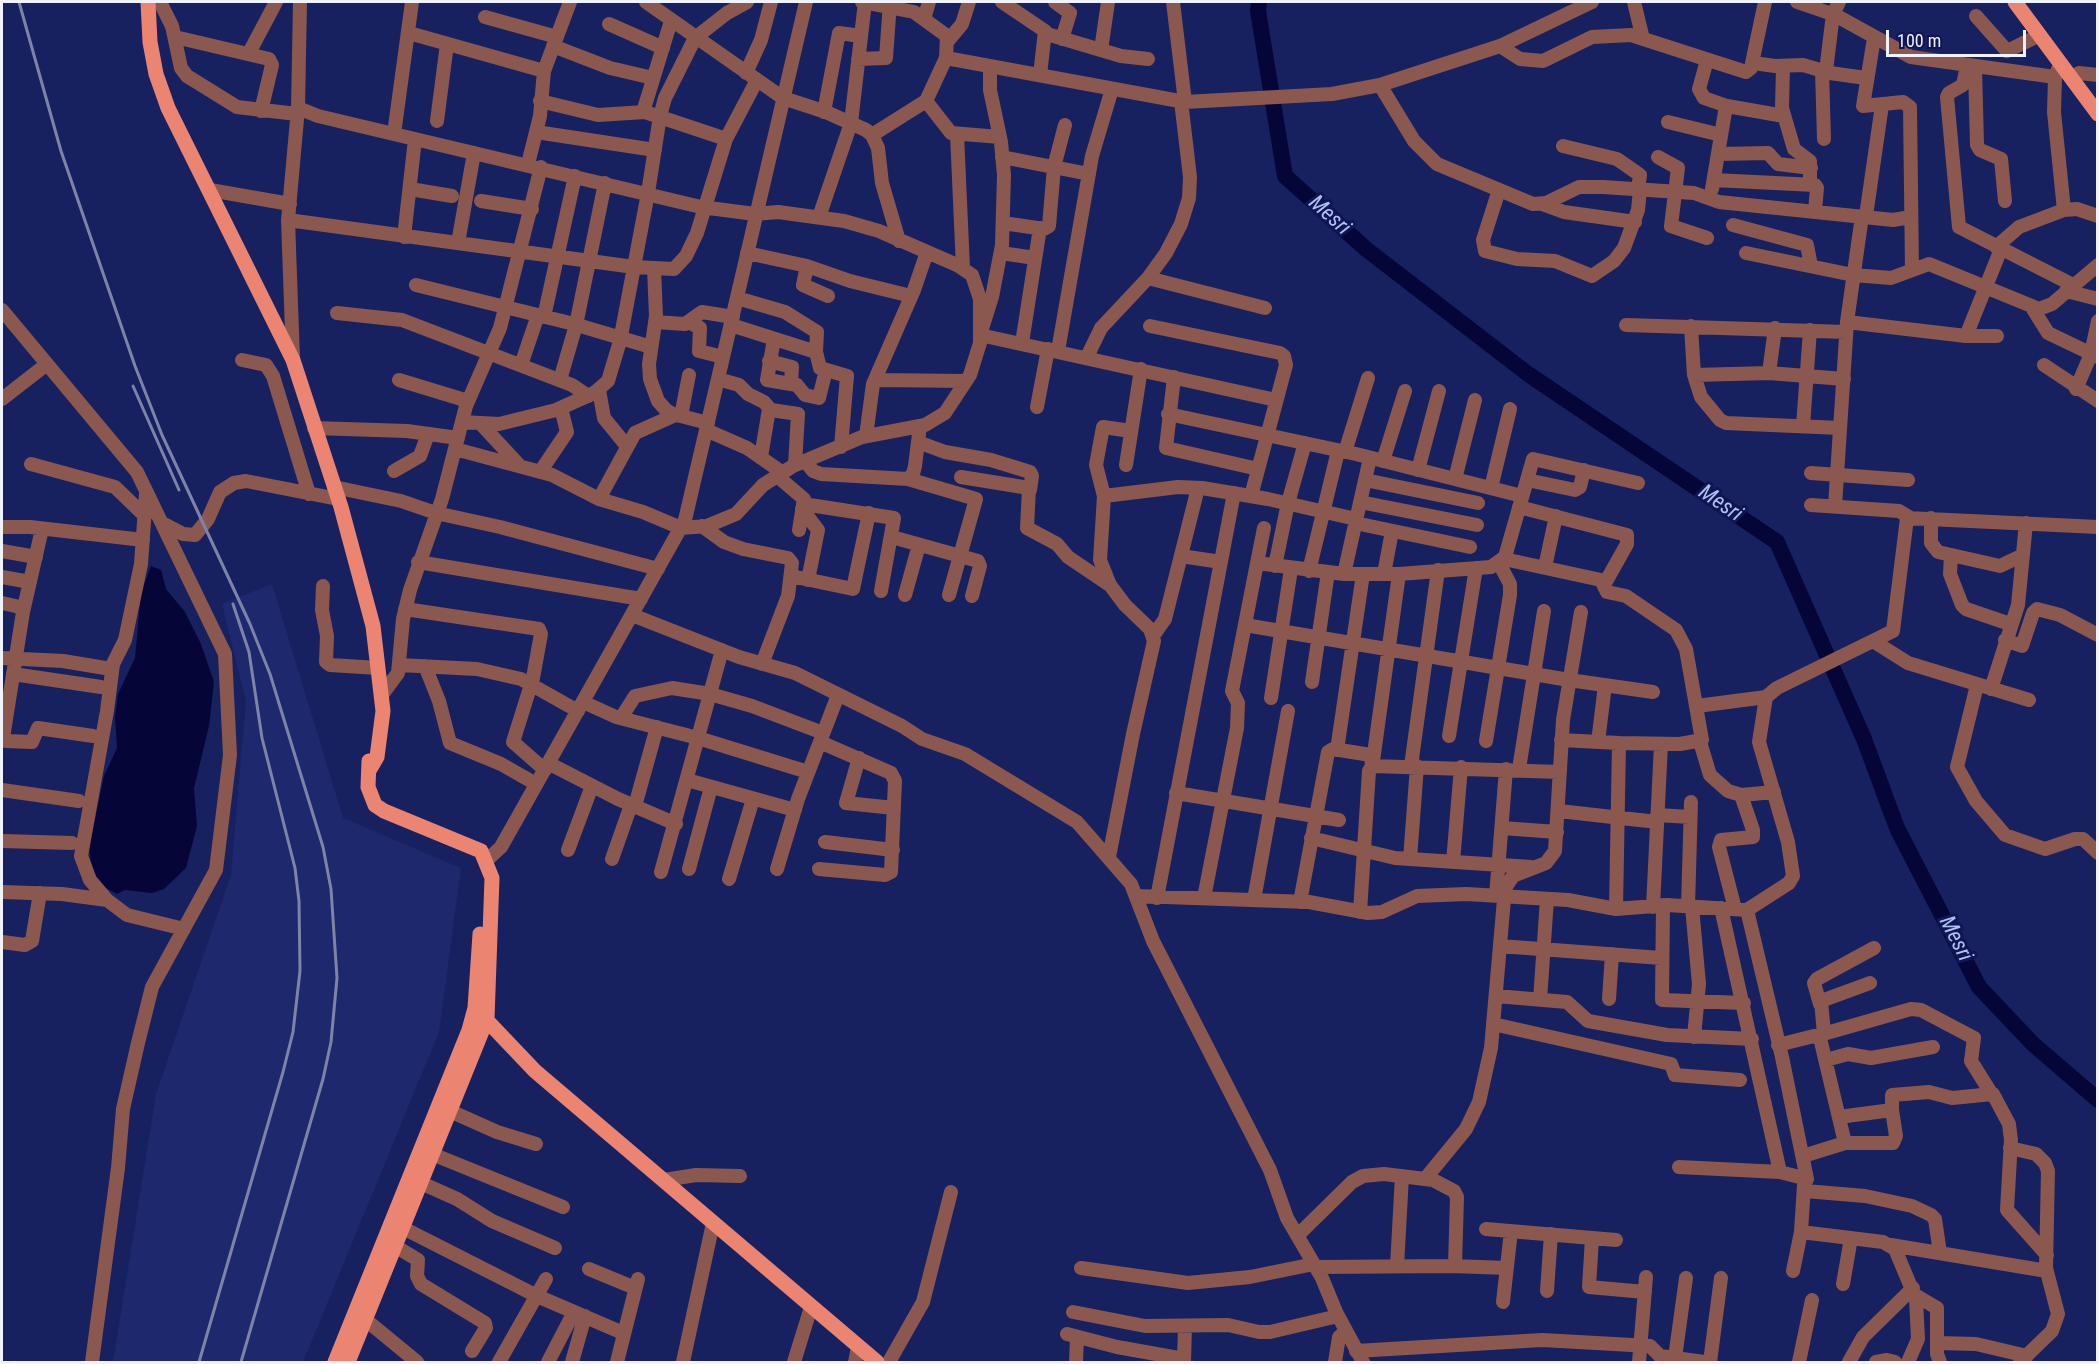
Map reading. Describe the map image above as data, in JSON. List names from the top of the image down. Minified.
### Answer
{"water":["Mesri"],"scale_bar":"100 m"}
